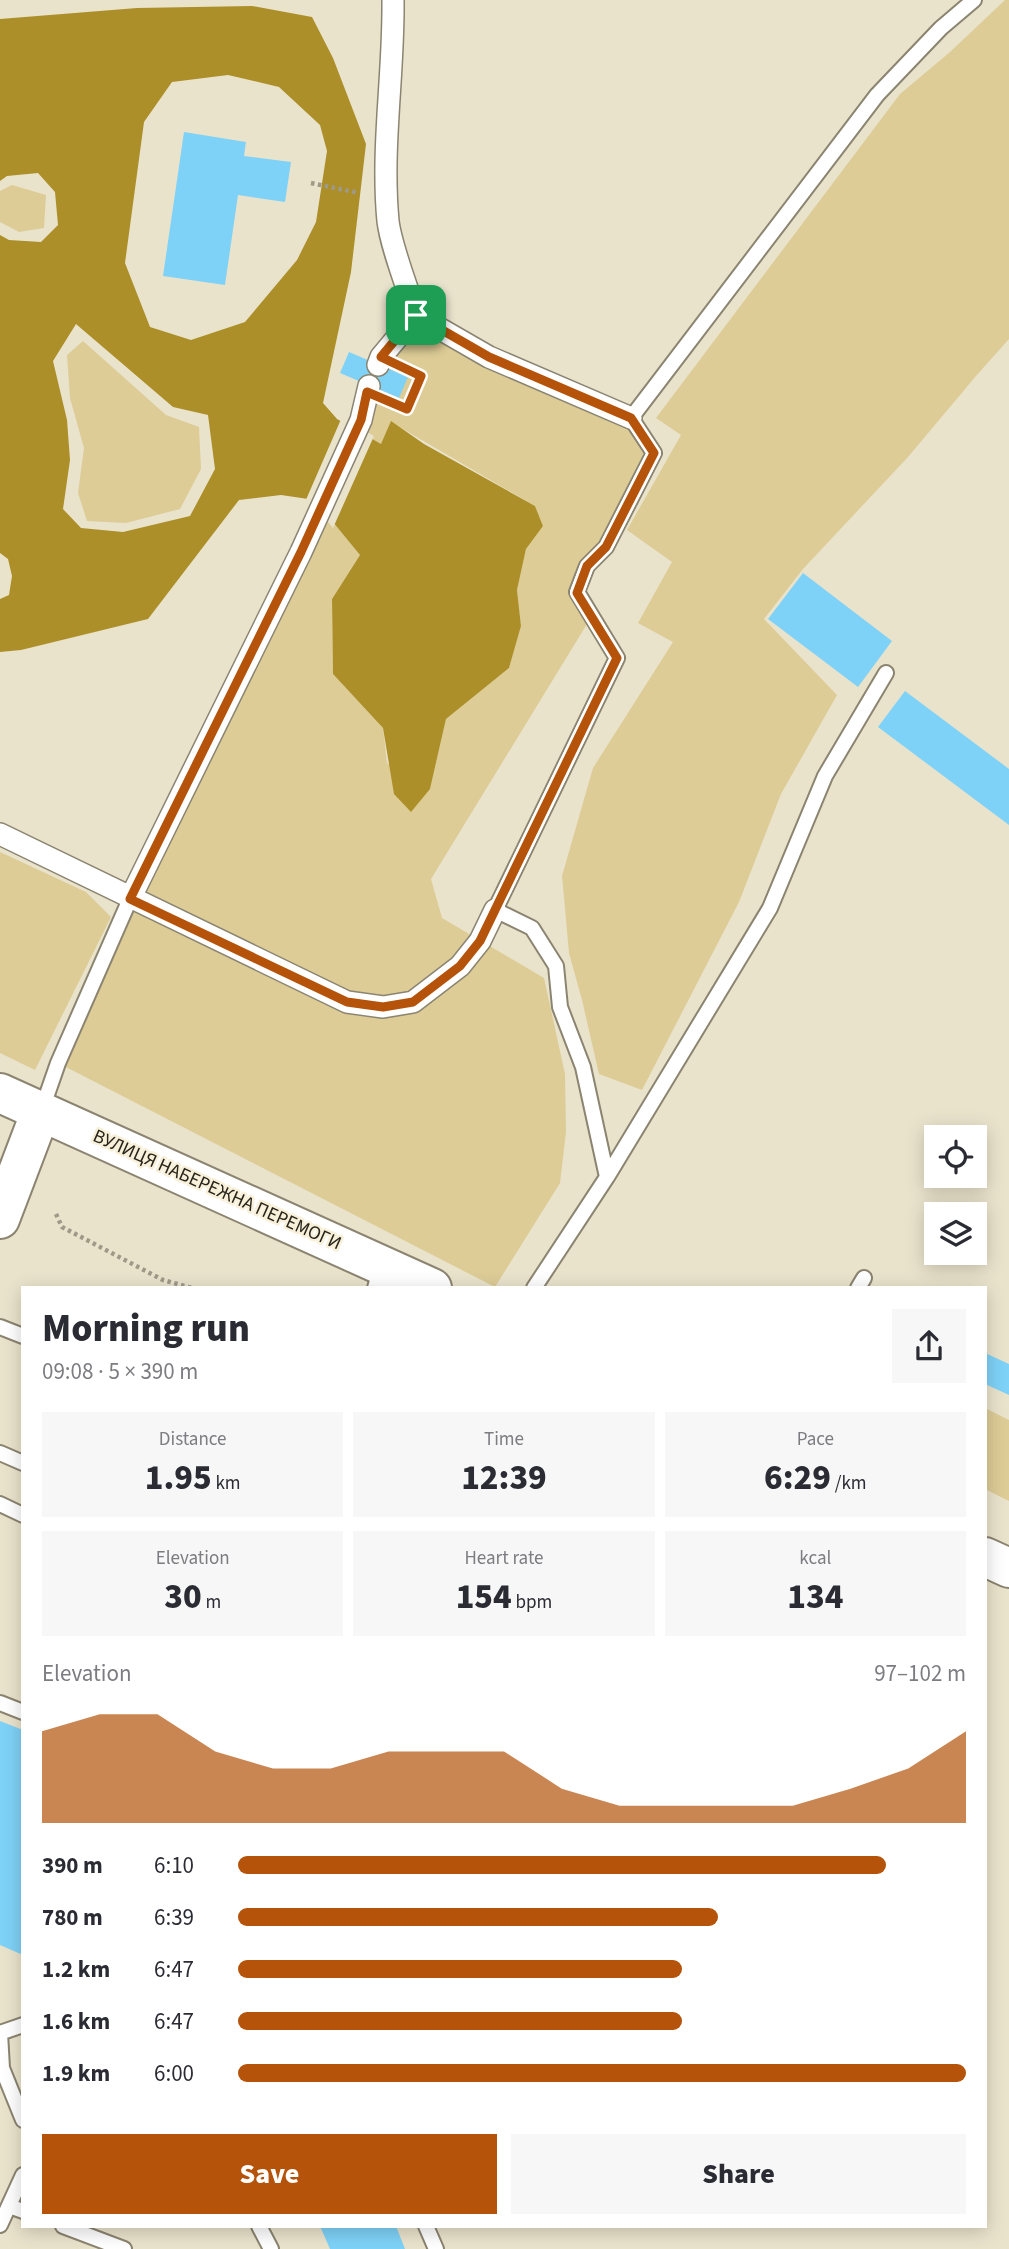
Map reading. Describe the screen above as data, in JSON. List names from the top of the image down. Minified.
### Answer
{"streets":{"main road":["ВУЛИЦЯ НАБЕРЕЖНА ПЕРЕМОГИ"]},"page":{"heading":["Morning run","09:08 · 5 × 390 m"],"stats":[["Distance","1.95 km"],["Time","12:39"],["Pace","6:29 /km"],["Elevation","30 m"],["Heart rate","154 bpm"],["kcal","134"]],"chart":["Elevation","97–102 m"],"list":[{"name":"390 m","note":"6:10"},{"name":"780 m","note":"6:39"},{"name":"1.2 km","note":"6:47"},{"name":"1.6 km","note":"6:47"},{"name":"1.9 km","note":"6:00"}],"buttons":["Save","Share"]}}
